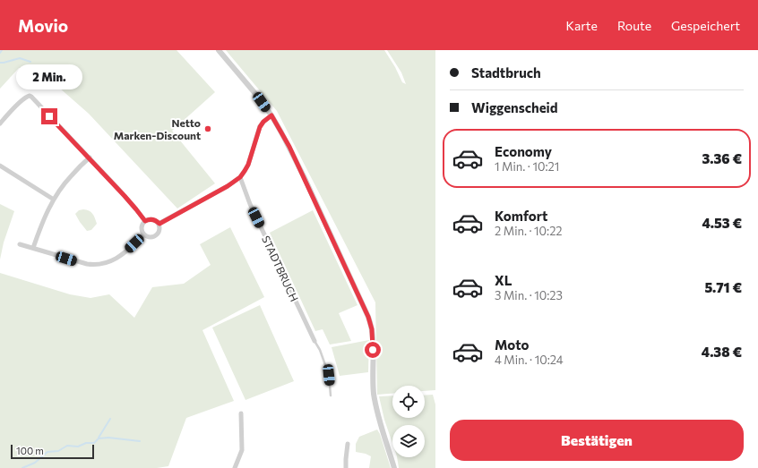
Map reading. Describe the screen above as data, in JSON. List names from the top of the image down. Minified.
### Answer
{"streets":{"street":["STADTBRUCH"]},"places":["Netto Marken-Discount"],"scale_bar":"100 m","page":{"header":"Movio","nav":["Karte","Route","Gespeichert"],"banner":["Stadtbruch","Wiggenscheid"],"bubble":"2 Min.","list":[{"name":"Economy","note":"1 Min. · 10:21","value":"3.36 €"},{"name":"Komfort","note":"2 Min. · 10:22","value":"4.53 €"},{"name":"XL","note":"3 Min. · 10:23","value":"5.71 €"},{"name":"Moto","note":"4 Min. · 10:24","value":"4.38 €"}],"buttons":"Bestätigen","scale":"100 m"}}
